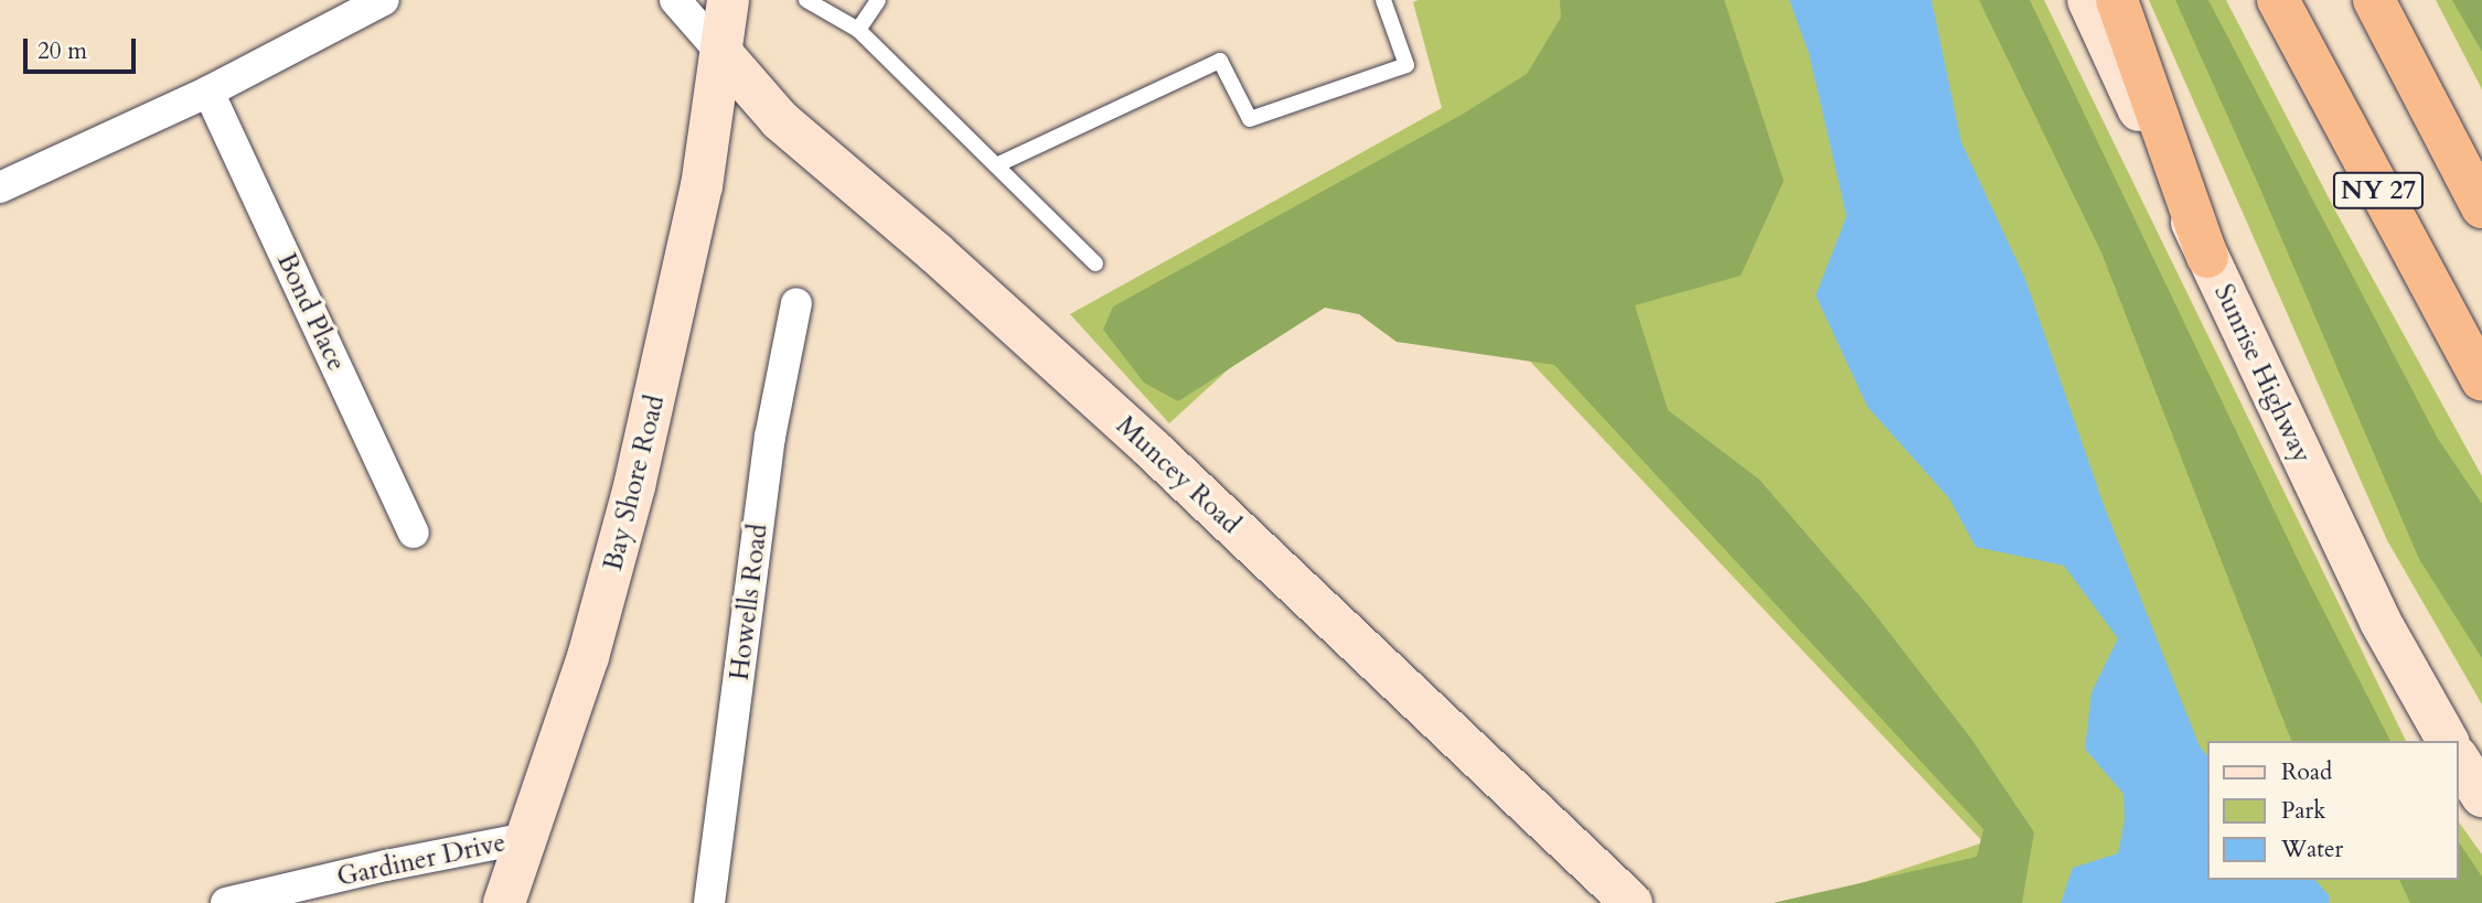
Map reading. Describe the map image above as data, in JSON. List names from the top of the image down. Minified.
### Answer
{"streets":{"highway":["NY 27"],"main road":["Sunrise Highway","Muncey Road","Bay Shore Road"],"street":["Bond Place","Howells Road","Gardiner Drive"]},"crossings":[["Muncey Road","Bay Shore Road"],["Bay Shore Road","Gardiner Drive"]],"legend":["Road","Park","Water"],"scale_bar":"20 m"}
